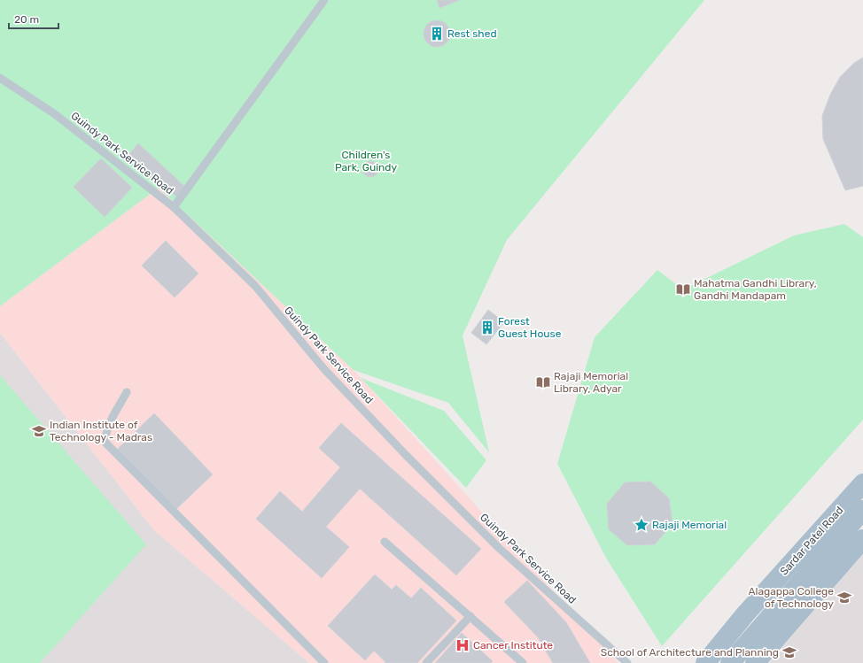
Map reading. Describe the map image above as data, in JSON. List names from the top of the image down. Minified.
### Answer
{"streets":{"main road":["Sardar Patel Road"],"lane":["Guindy Park Service Road"]},"parks":["Children's Park, Guindy"],"places":{"building":["Rest shed","Forest Guest House"],"library":["Mahatma Gandhi Library, Gandhi Mandapam","Rajaji Memorial Library, Adyar"],"school or university":["Indian Institute of Technology - Madras","Alagappa College of Technology","School of Architecture and Planning"],"place":["Rajaji Memorial"],"hospital":["Cancer Institute"]},"scale_bar":"20 m"}
